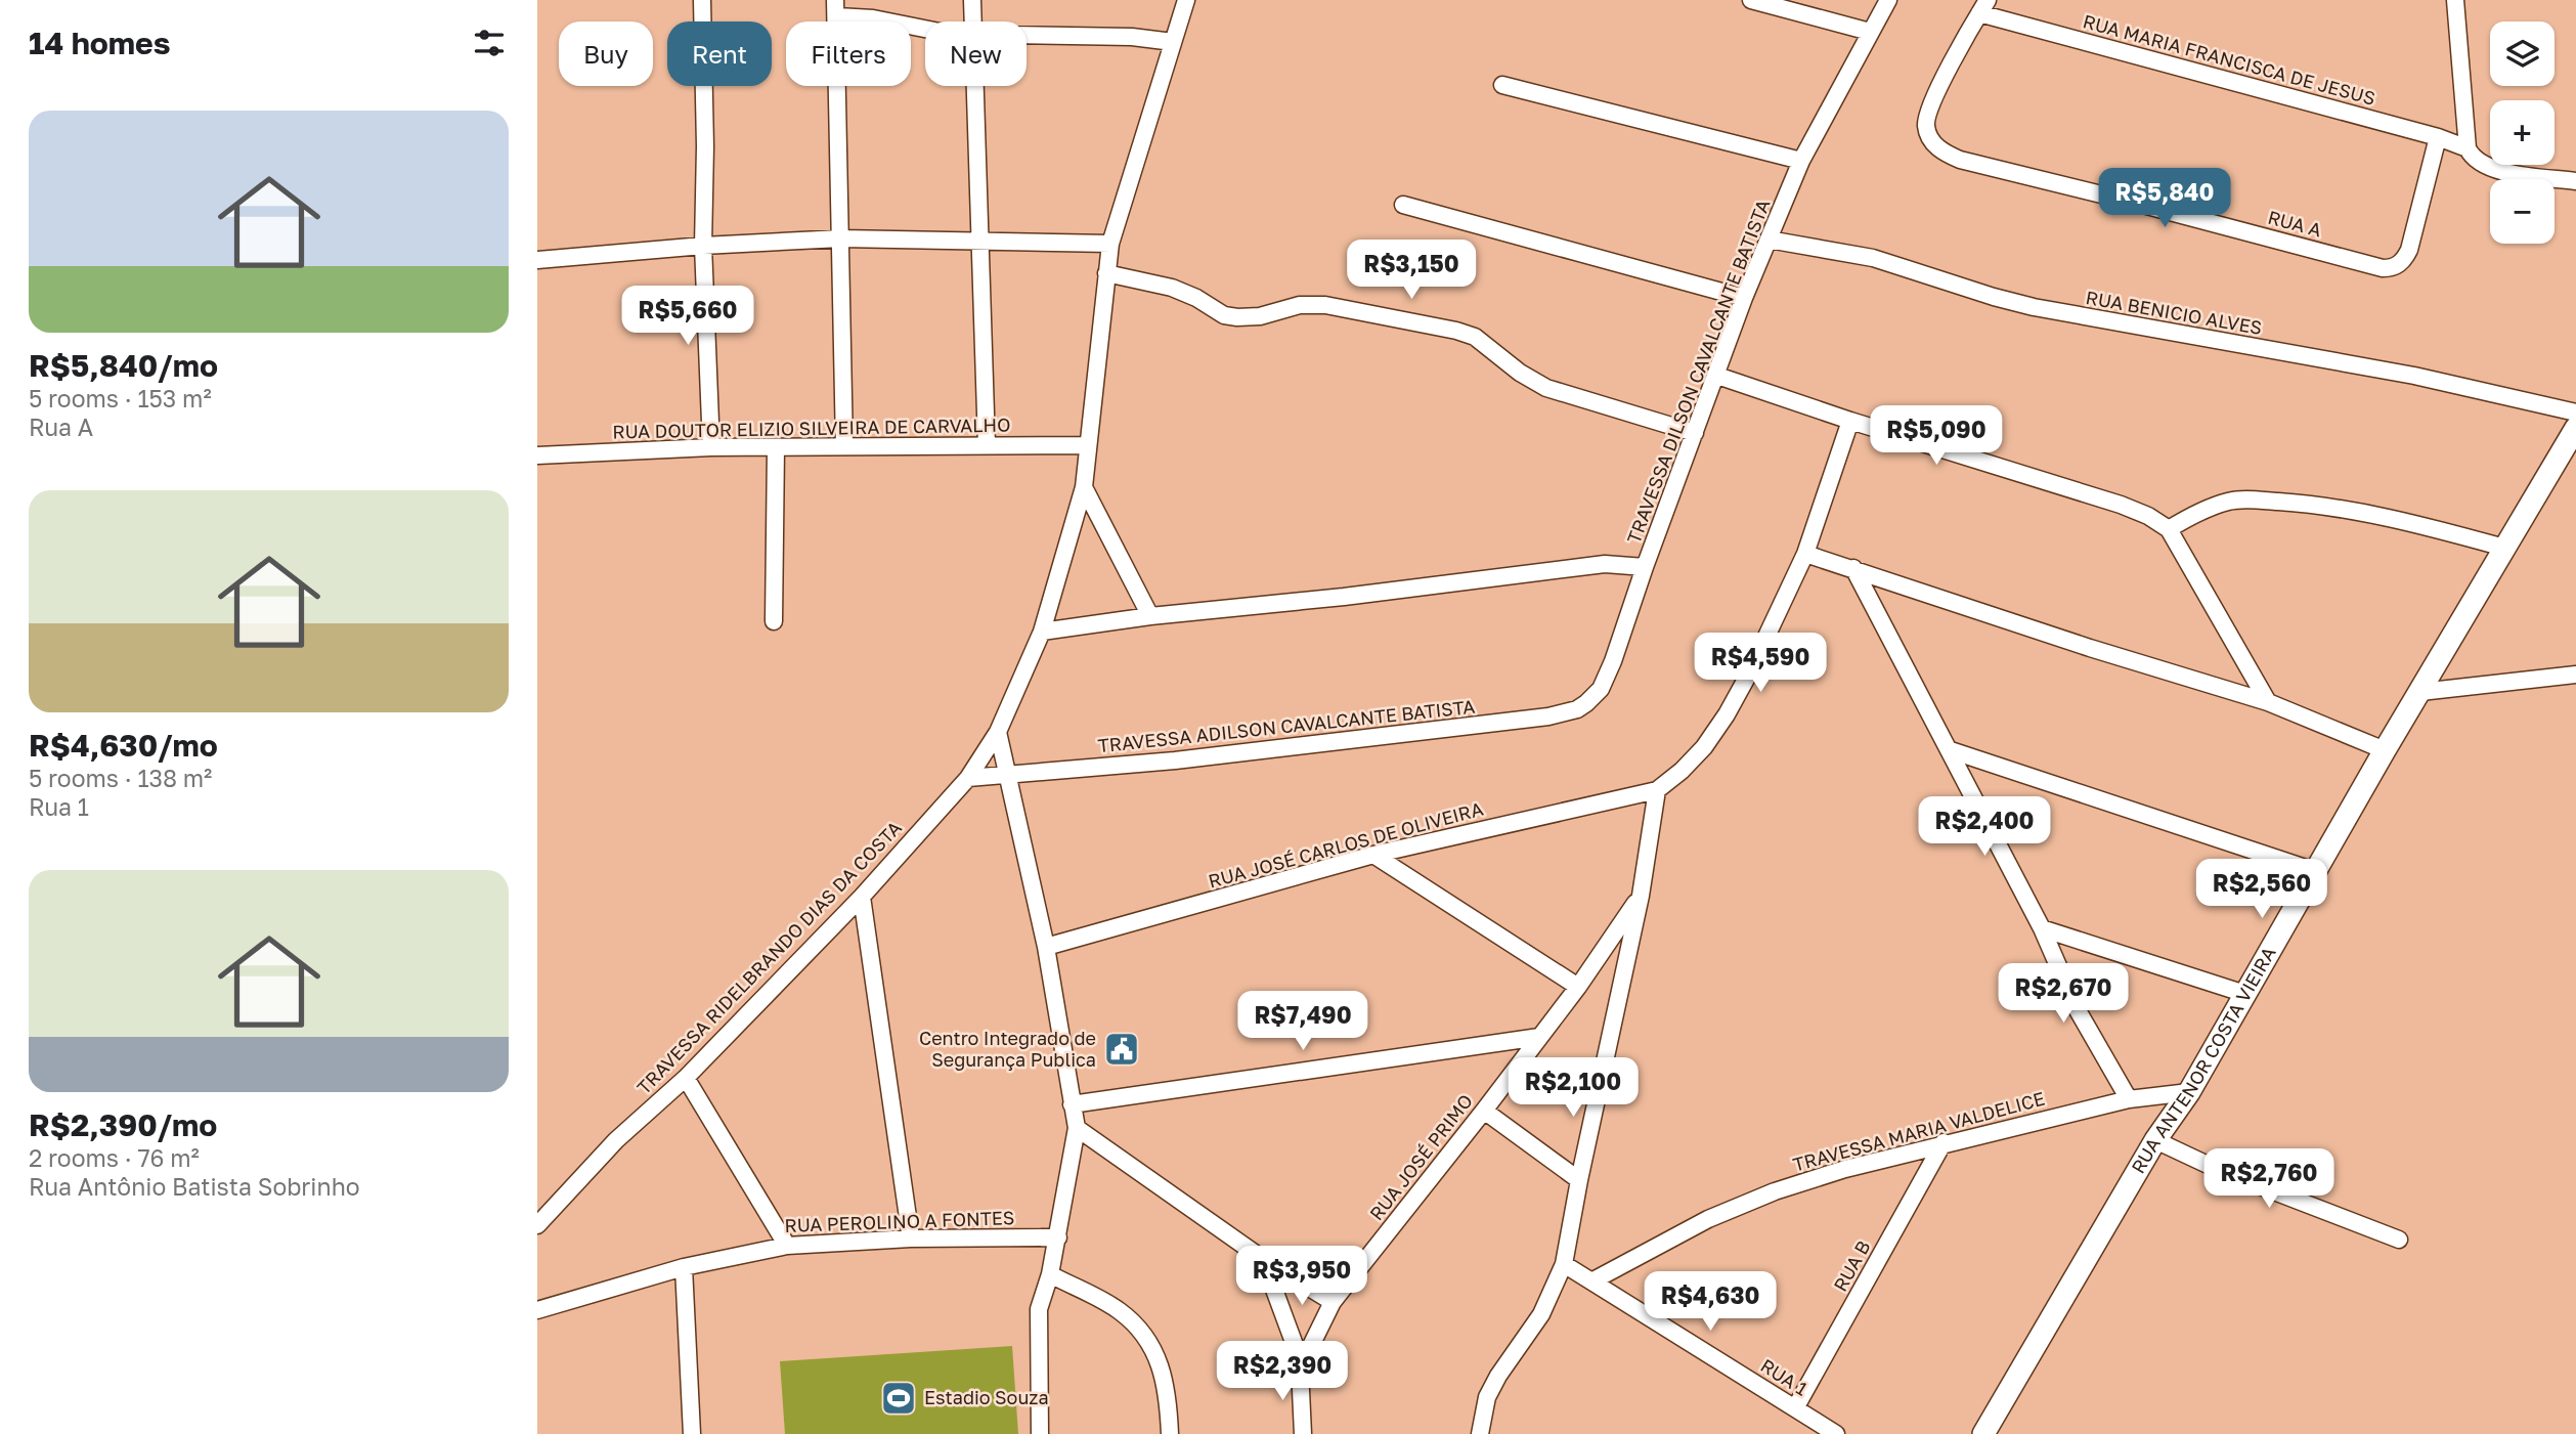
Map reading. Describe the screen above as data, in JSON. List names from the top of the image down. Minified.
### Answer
{"streets":{"main road":["RUA ANTENOR COSTA VIEIRA"],"street":["RUA MARIA FRANCISCA DE JESUS","RUA A","RUA BENICIO ALVES","TRAVESSA DILSON CAVALCANTE BATISTA","RUA DOUTOR ELIZIO SILVEIRA DE CARVALHO","TRAVESSA ADILSON CAVALCANTE BATISTA","RUA JOSÉ CARLOS DE OLIVEIRA","TRAVESSA RIDELBRANDO DIAS DA COSTA","TRAVESSA MARIA VALDELICE","RUA JOSÉ PRIMO","RUA PEROLINO A FONTES","RUA B","RUA 1"]},"crossings":[["RUA MARIA FRANCISCA DE JESUS","RUA A"],["RUA BENICIO ALVES","TRAVESSA DILSON CAVALCANTE BATISTA"],["TRAVESSA DILSON CAVALCANTE BATISTA","TRAVESSA ADILSON CAVALCANTE BATISTA"],["TRAVESSA DILSON CAVALCANTE BATISTA","TRAVESSA RIDELBRANDO DIAS DA COSTA"],["RUA DOUTOR ELIZIO SILVEIRA DE CARVALHO","TRAVESSA RIDELBRANDO DIAS DA COSTA"],["TRAVESSA ADILSON CAVALCANTE BATISTA","TRAVESSA RIDELBRANDO DIAS DA COSTA"],["RUA ANTENOR COSTA VIEIRA","TRAVESSA MARIA VALDELICE"],["TRAVESSA MARIA VALDELICE","RUA B"],["TRAVESSA MARIA VALDELICE","RUA 1"],["RUA B","RUA 1"]],"places":{"public building":["Centro Integrado de Segurança Publica"],"sports":["Estadio Souza"]},"page":{"heading":"14 homes","map_buttons":["+","−"],"chip":["Buy","Rent","Filters","New"],"list":[{"name":"R$5,840/mo","note":"5 rooms · 153 m² · Rua A"},{"name":"R$4,630/mo","note":"5 rooms · 138 m² · Rua 1"},{"name":"R$2,390/mo","note":"2 rooms · 76 m² · Rua Antônio Batista Sobrinho"}],"price":["R$5,840","R$3,150","R$5,660","R$5,090","R$4,590","R$2,400","R$2,560","R$2,670","R$7,490","R$2,100","R$2,760","R$3,950","R$4,630","R$2,390"]}}
